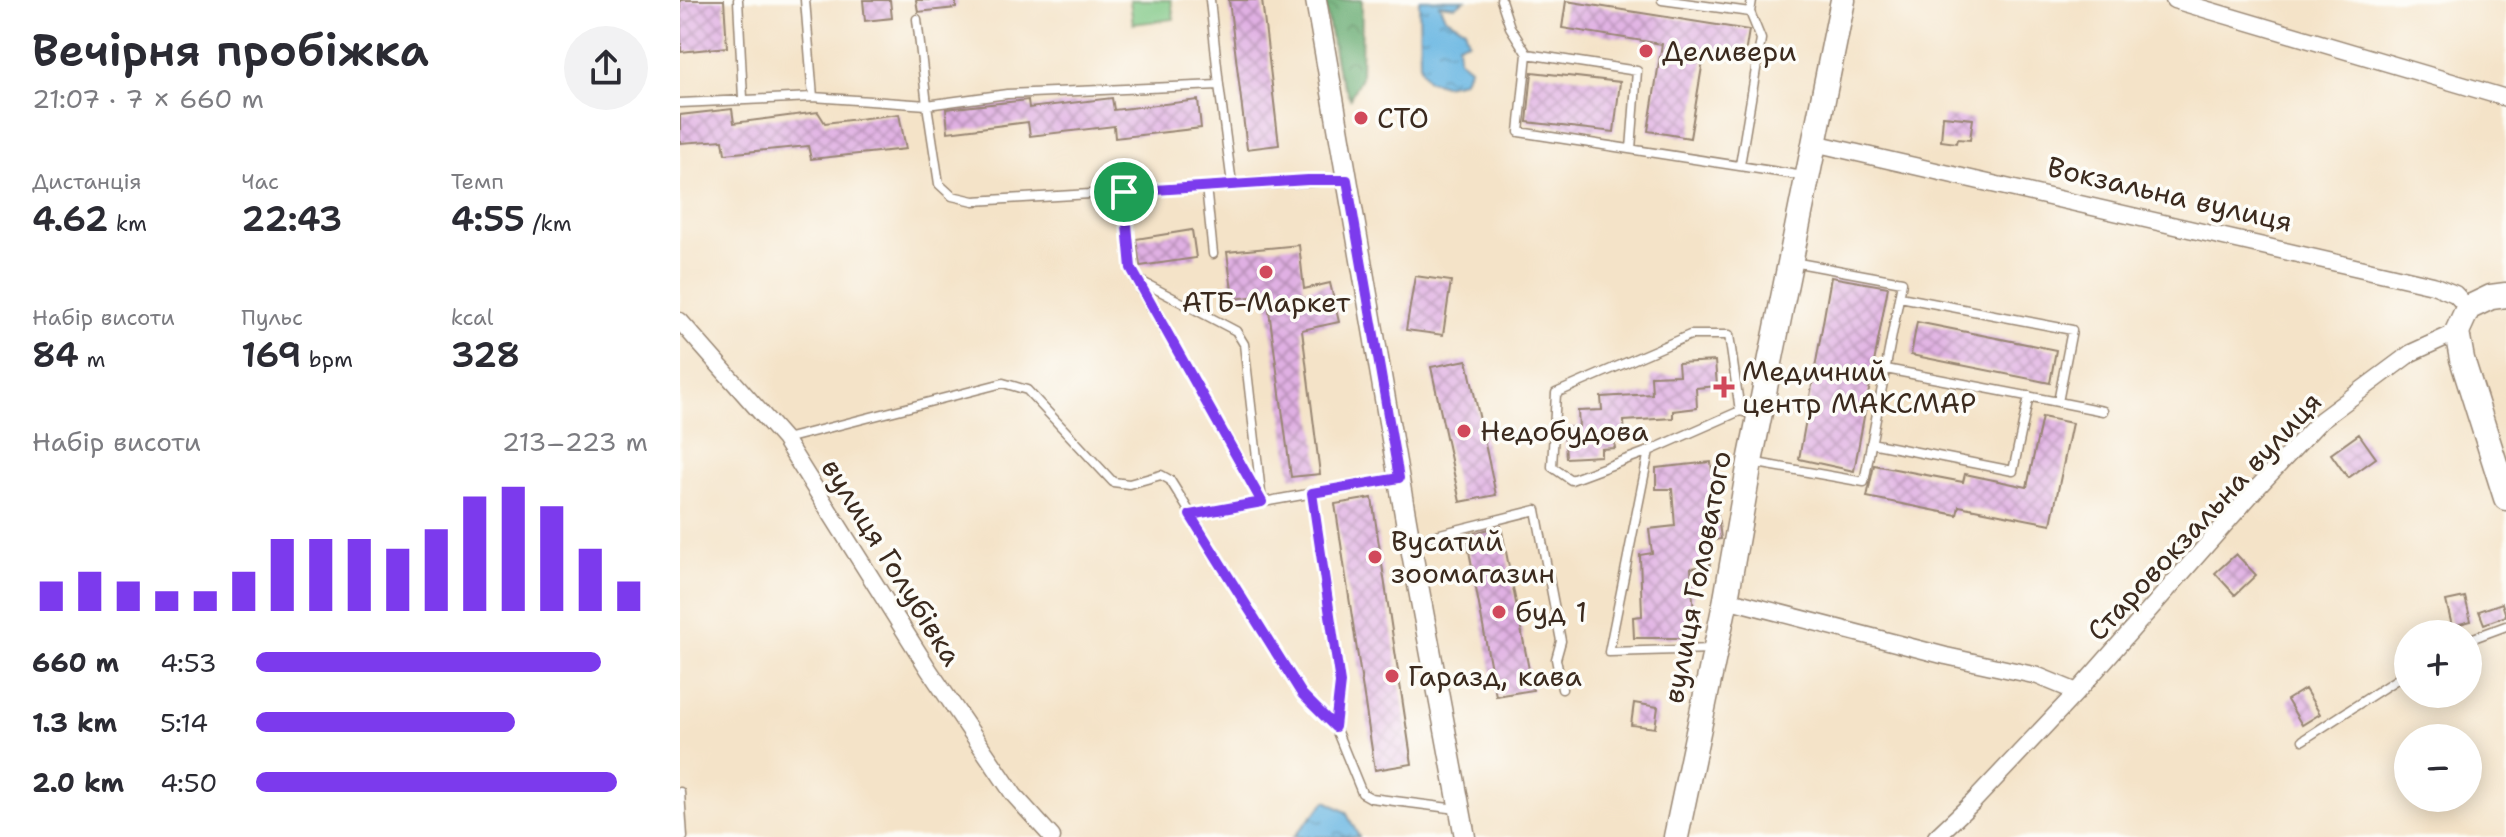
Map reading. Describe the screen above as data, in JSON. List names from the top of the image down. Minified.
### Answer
{"streets":{"main road":["вулиця Головатого"],"street":["Вокзальна вулиця","Старовокзальна вулиця","вулиця Голубівка"]},"crossings":[["Вокзальна вулиця","вулиця Головатого"]],"places":{"other":["Деливери","СТО","АТБ-Маркет","Недобудова","Вусатий зоомагазин","буд 1","Гаразд, кава"],"health":["Медичний центр МАКСМАР"]},"page":{"heading":["Вечірня пробіжка","21:07 · 7 × 660 m"],"stats":[["Дистанція","4.62 km"],["Час","22:43"],["Темп","4:55 /km"],["Набір висоти","84 m"],["Пульс","169 bpm"],["kcal","328"]],"chart":["Набір висоти","213–223 m"],"map_buttons":["+","−"],"list":[{"name":"660 m","note":"4:53"},{"name":"1.3 km","note":"5:14"},{"name":"2.0 km","note":"4:50"}]}}
